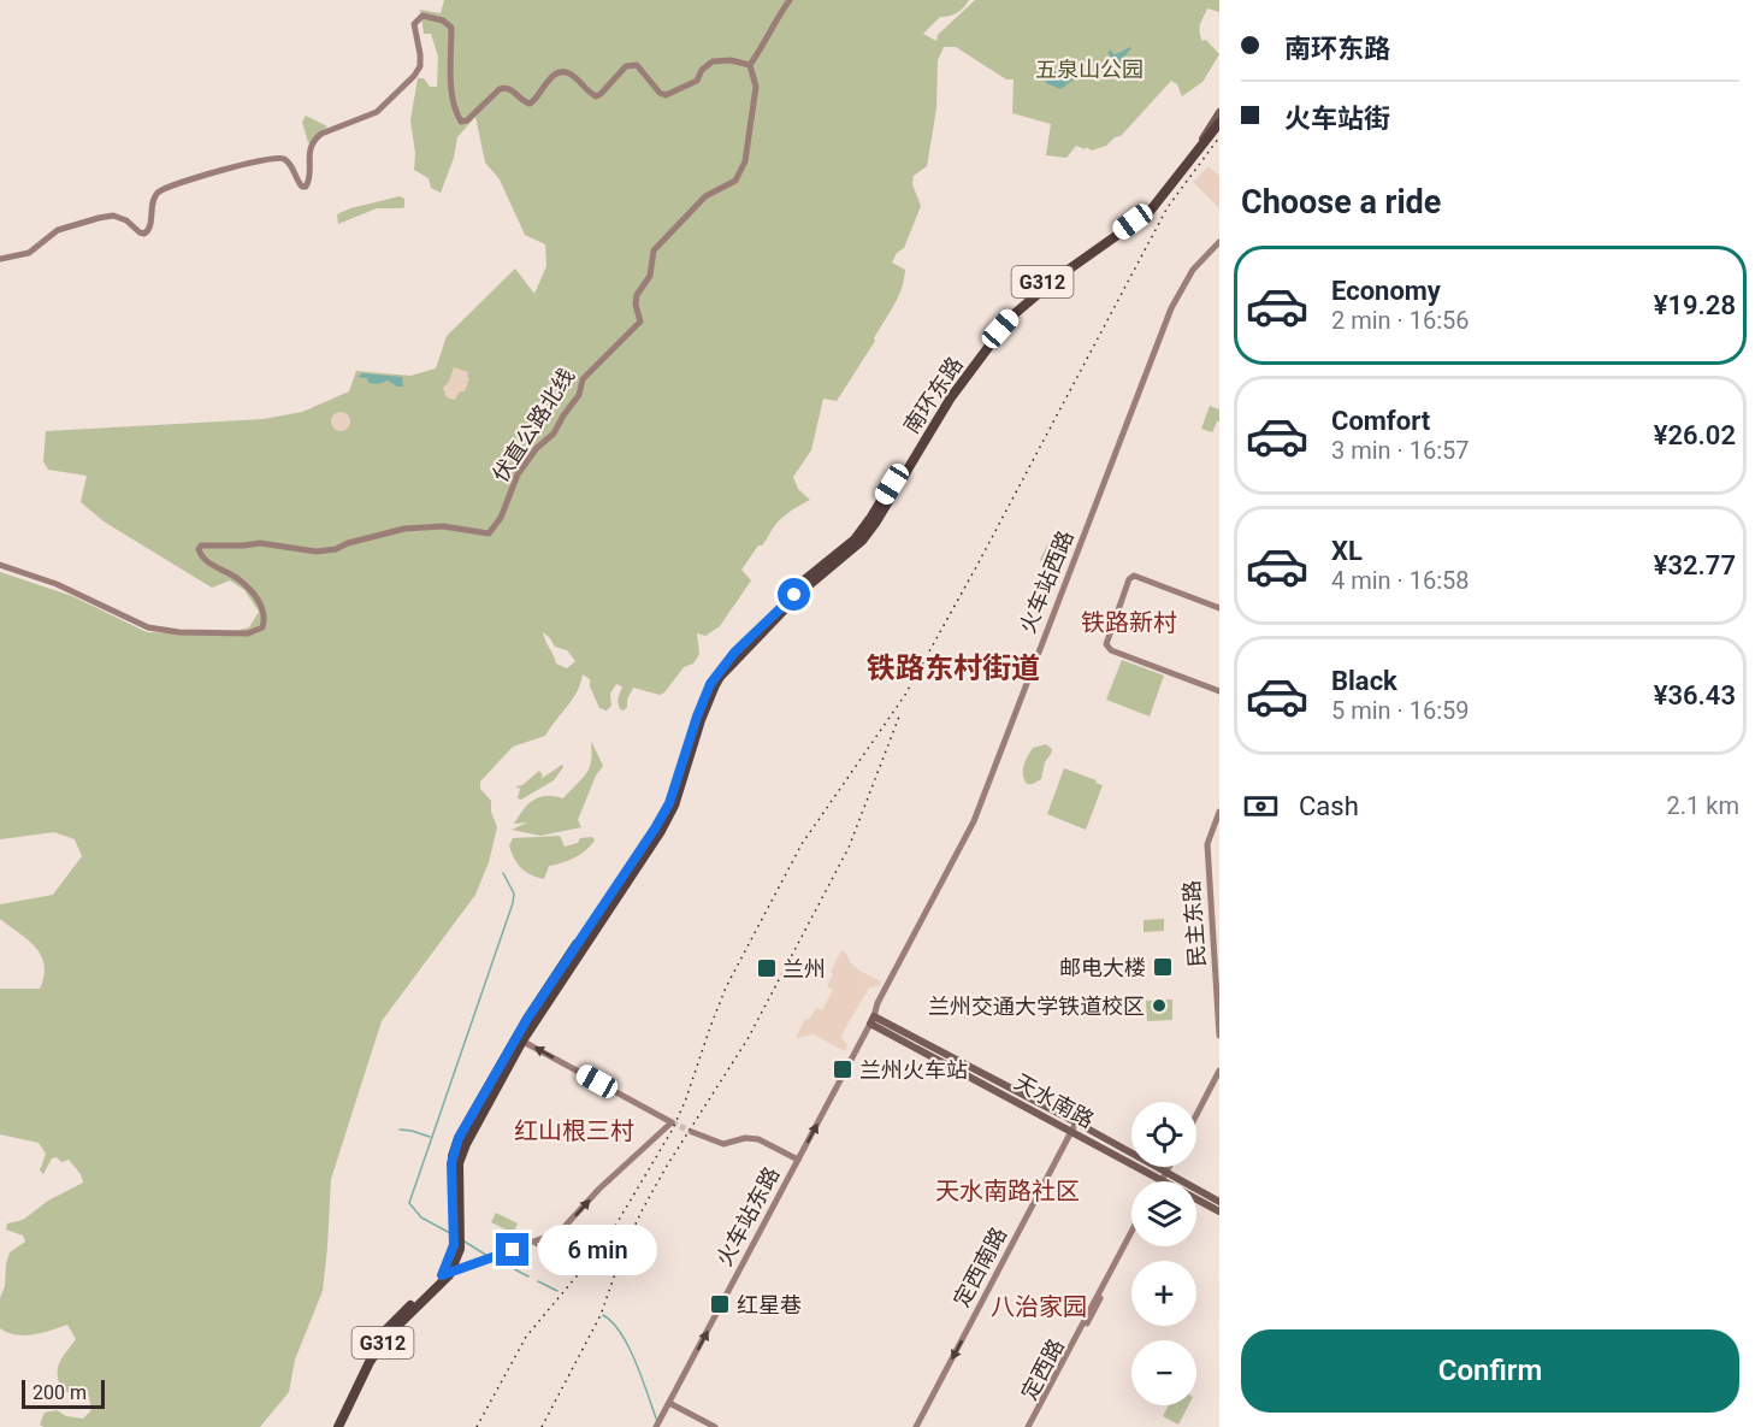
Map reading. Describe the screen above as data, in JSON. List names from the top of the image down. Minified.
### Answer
{"streets":{"highway":["G312","南环东路"],"main road":["伏直公路北线","火车站西路","民主东路","天水南路","火车站东路","定西南路","定西路"]},"crossings":[["火车站西路","天水南路"],["火车站西路","火车站东路"],["天水南路","火车站东路"],["天水南路","定西南路"]],"one_way":["火车站东路","定西南路"],"districts":["铁路新村","铁路东村街道","红山根三村","天水南路社区","八治家园"],"parks":["五泉山公园"],"places":{"transit":["邮电大楼","兰州","兰州火车站","红星巷"],"other":["兰州交通大学铁道校区"]},"scale_bar":"200 m","page":{"banner":["南环东路","火车站街"],"heading":"Choose a ride","list":[{"name":"Economy","note":"2 min · 16:56","value":"¥19.28"},{"name":"Comfort","note":"3 min · 16:57","value":"¥26.02"},{"name":"XL","note":"4 min · 16:58","value":"¥32.77"},{"name":"Black","note":"5 min · 16:59","value":"¥36.43"}],"pay":["Cash","2.1 km"],"map_buttons":["+","−"],"bubble":"6 min","buttons":"Confirm","scale":"200 m"}}
